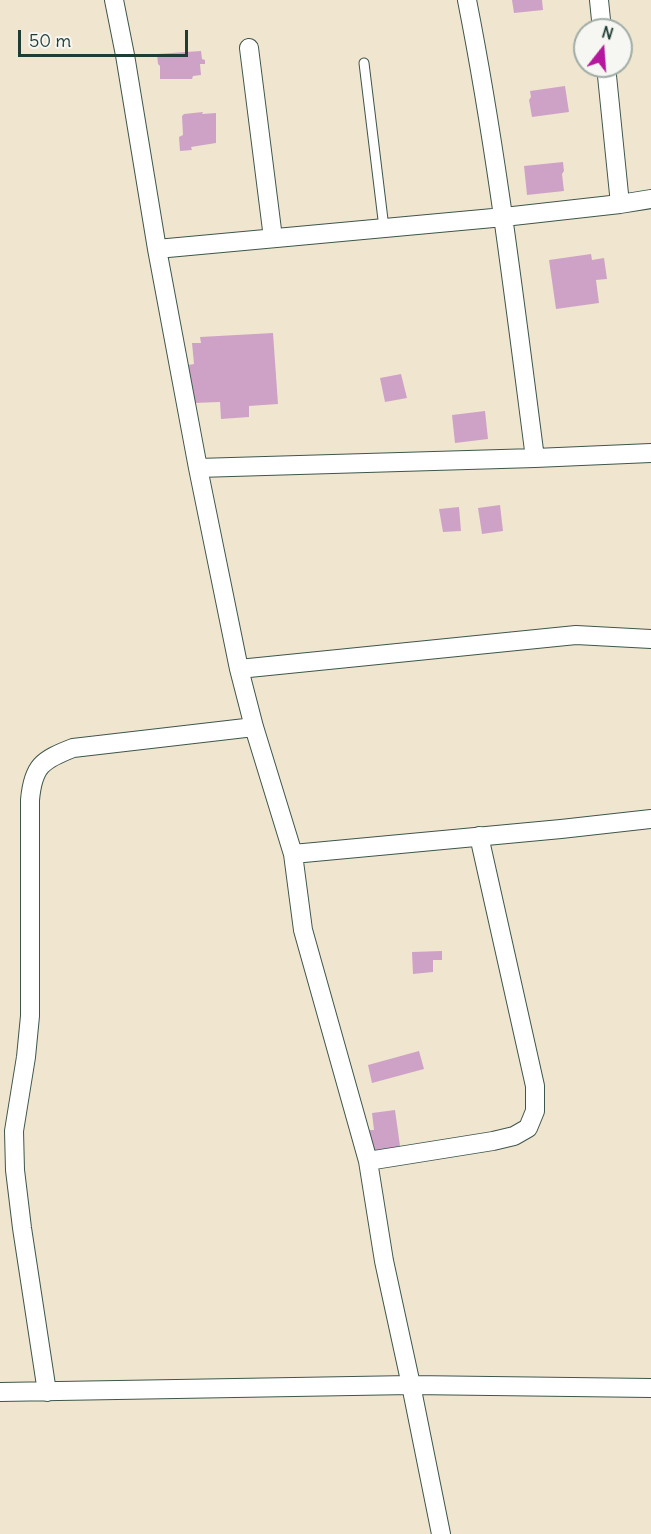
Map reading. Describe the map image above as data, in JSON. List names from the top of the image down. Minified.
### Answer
{"scale_bar":"50 m","north":"top"}
